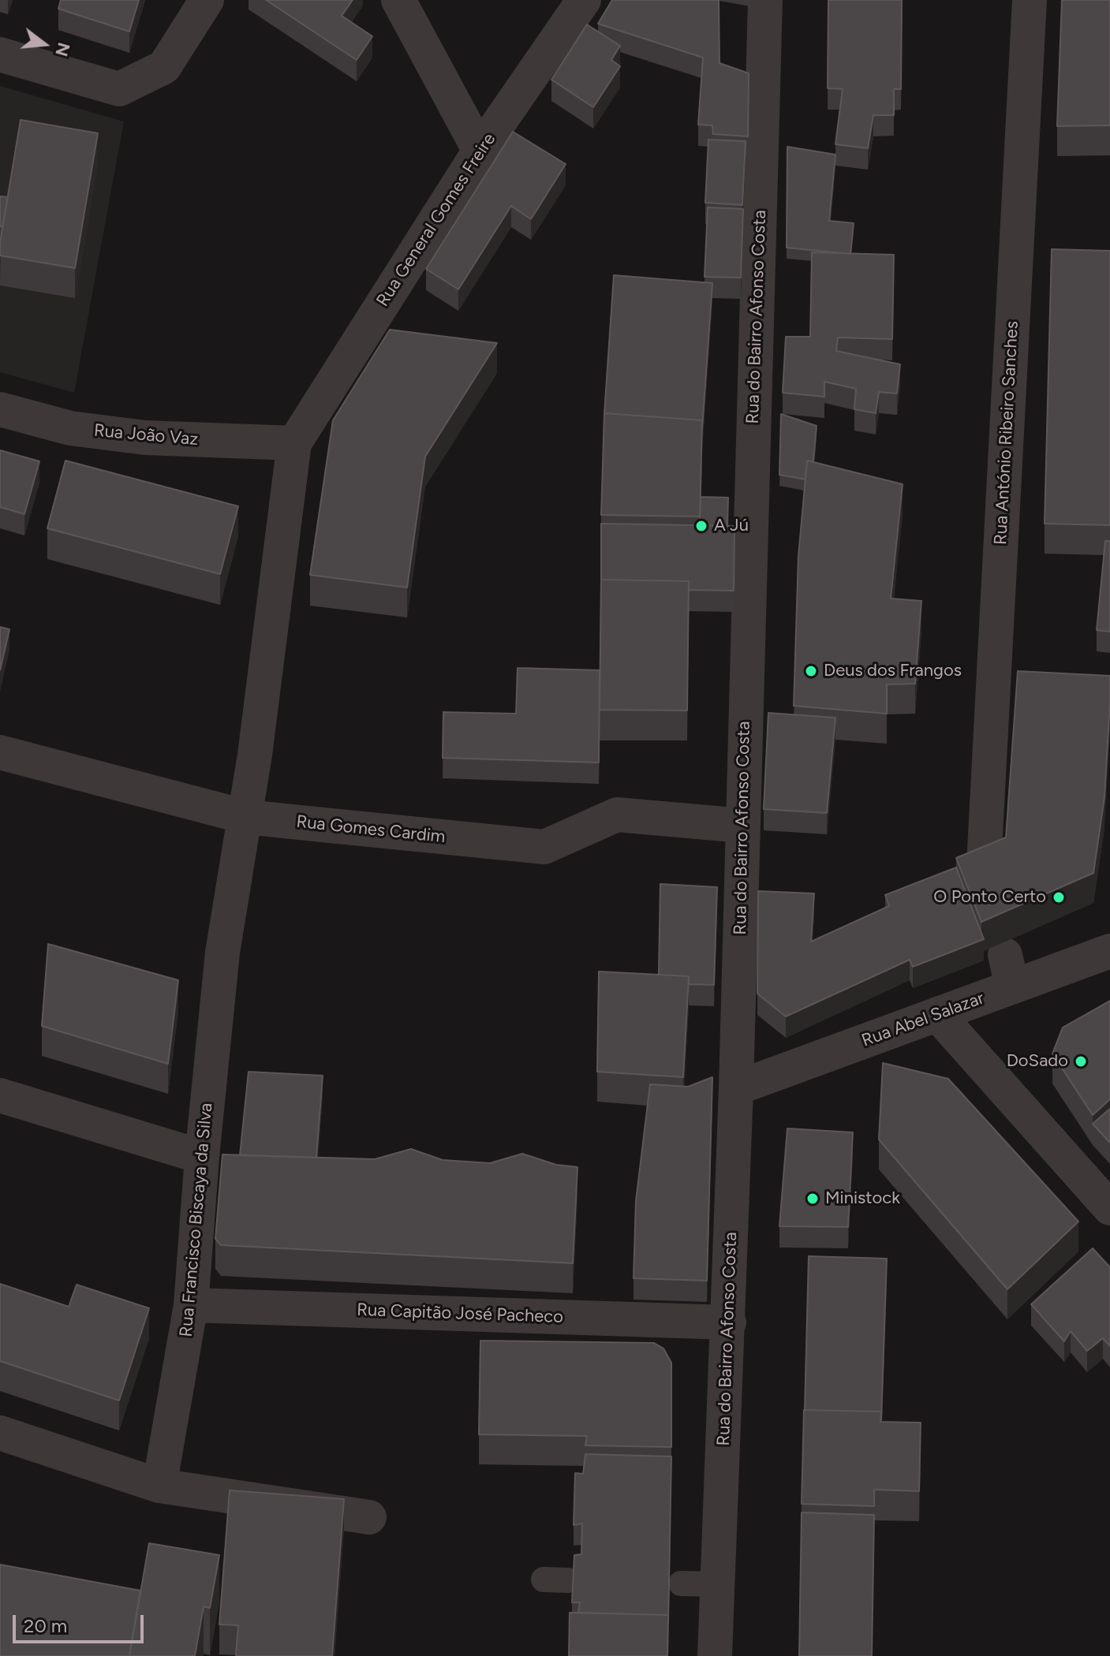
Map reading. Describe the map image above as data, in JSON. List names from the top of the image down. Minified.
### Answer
{"streets":{"street":["Rua General Gomes Freire","Rua do Bairro Afonso Costa","Rua António Ribeiro Sanches","Rua João Vaz","Rua Gomes Cardim","Rua Abel Salazar","Rua Francisco Biscaya da Silva","Rua Capitão José Pacheco"]},"crossings":[["Rua General Gomes Freire","Rua João Vaz"],["Rua General Gomes Freire","Rua Francisco Biscaya da Silva"],["Rua do Bairro Afonso Costa","Rua Gomes Cardim"],["Rua do Bairro Afonso Costa","Rua Abel Salazar"],["Rua do Bairro Afonso Costa","Rua Capitão José Pacheco"],["Rua João Vaz","Rua Francisco Biscaya da Silva"],["Rua Gomes Cardim","Rua Francisco Biscaya da Silva"],["Rua Francisco Biscaya da Silva","Rua Capitão José Pacheco"]],"places":["A Jú","Deus dos Frangos","O Ponto Certo","DoSado","Ministock"],"scale_bar":"20 m","north":"right"}
